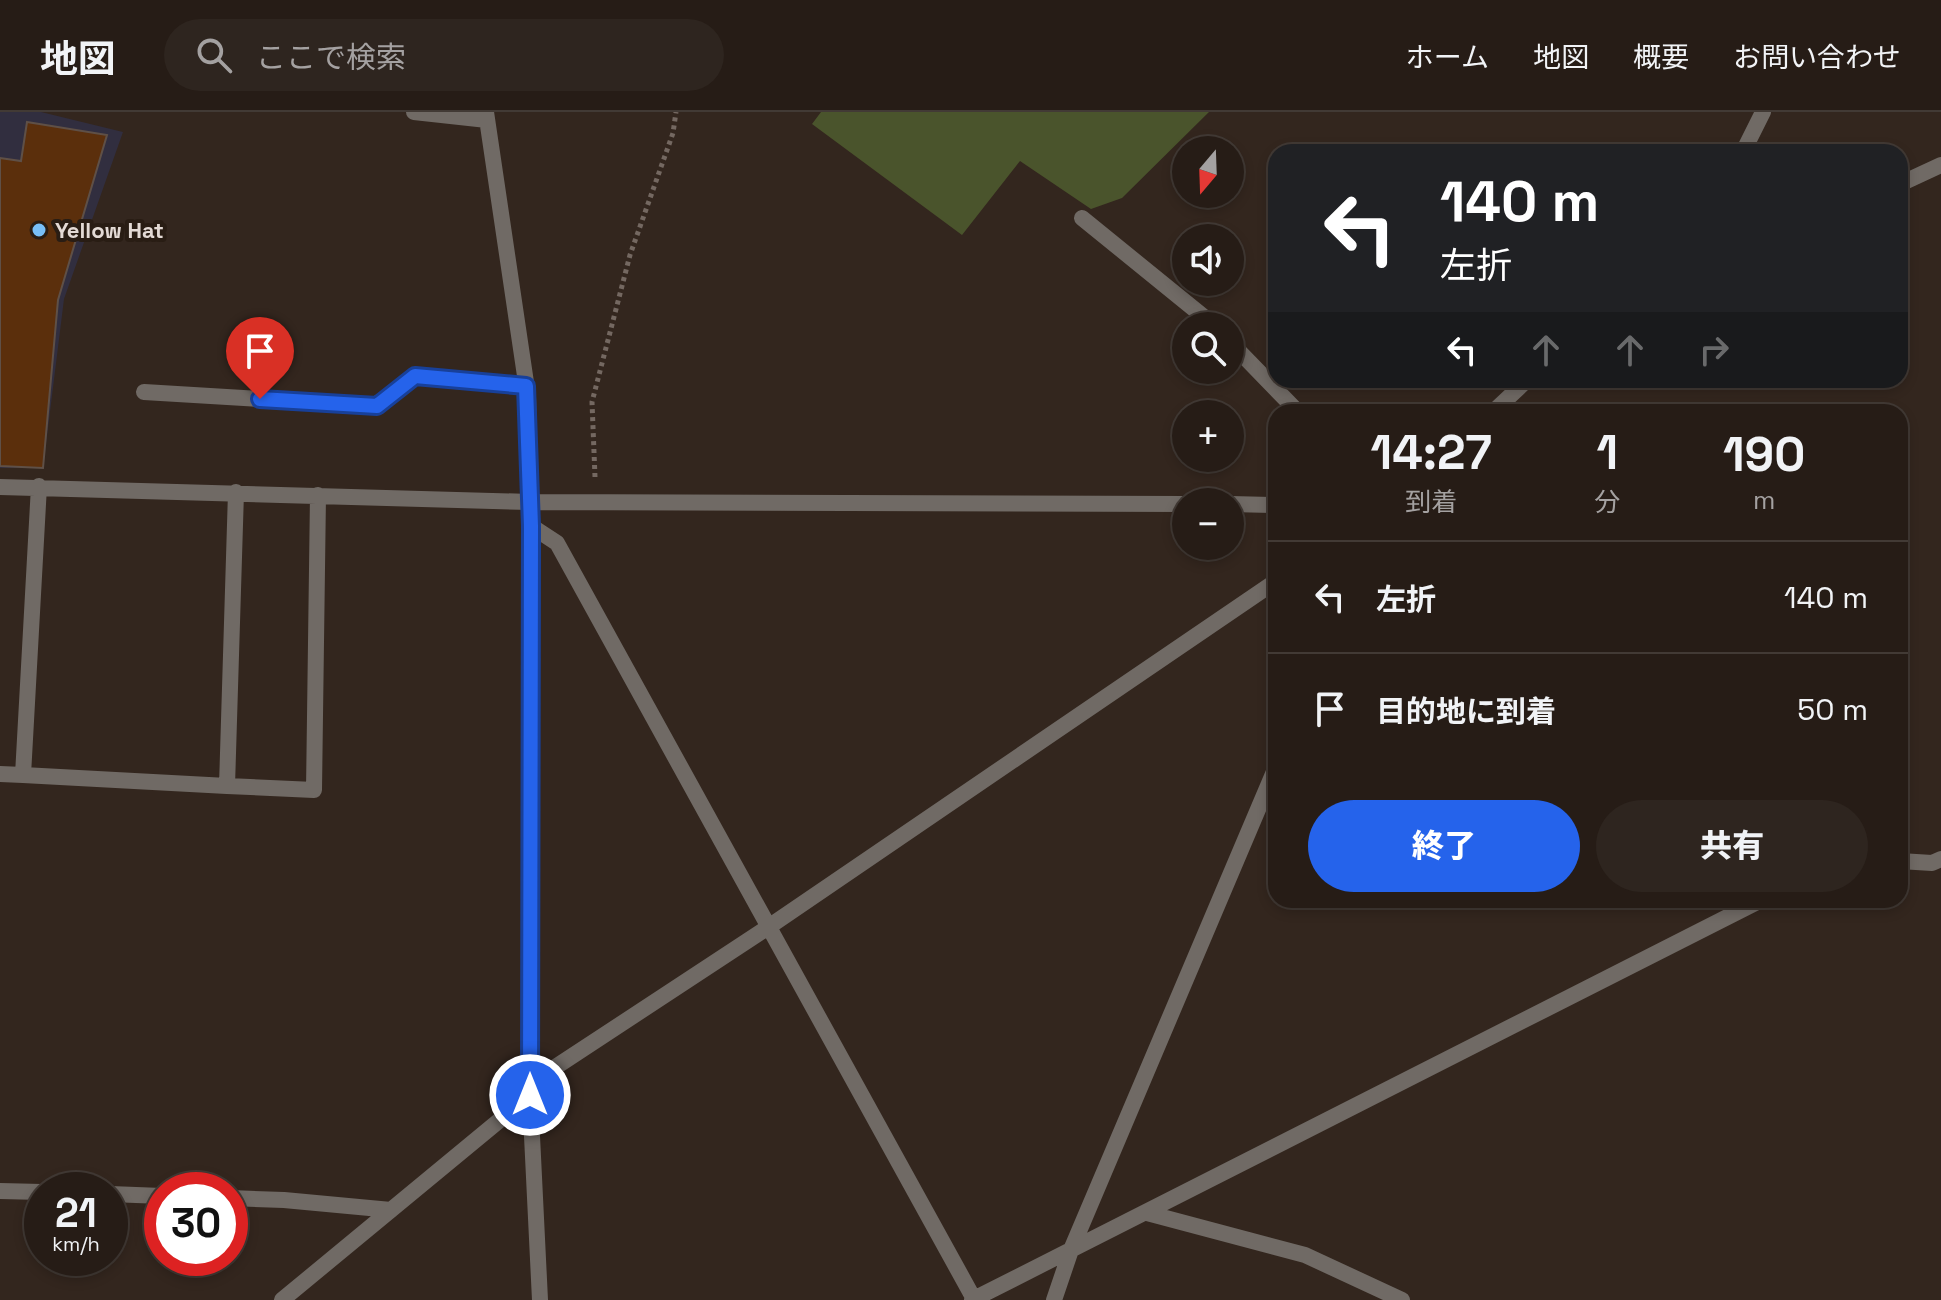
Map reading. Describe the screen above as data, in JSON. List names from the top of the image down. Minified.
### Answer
{"places":["Yellow Hat"],"north":"bottom","page":{"header":"地図","search":"ここで検索","nav":["ホーム","地図","概要","お問い合わせ"],"map_buttons":["+","−"],"turn":["140 m","左折"],"eta":["14:27","到着","1","分","190","m"],"list":[{"name":"左折","value":"140 m"},{"name":"目的地に到着","value":"50 m"}],"buttons":["終了","共有"],"speed":"21 km/h","limit":"30"}}
